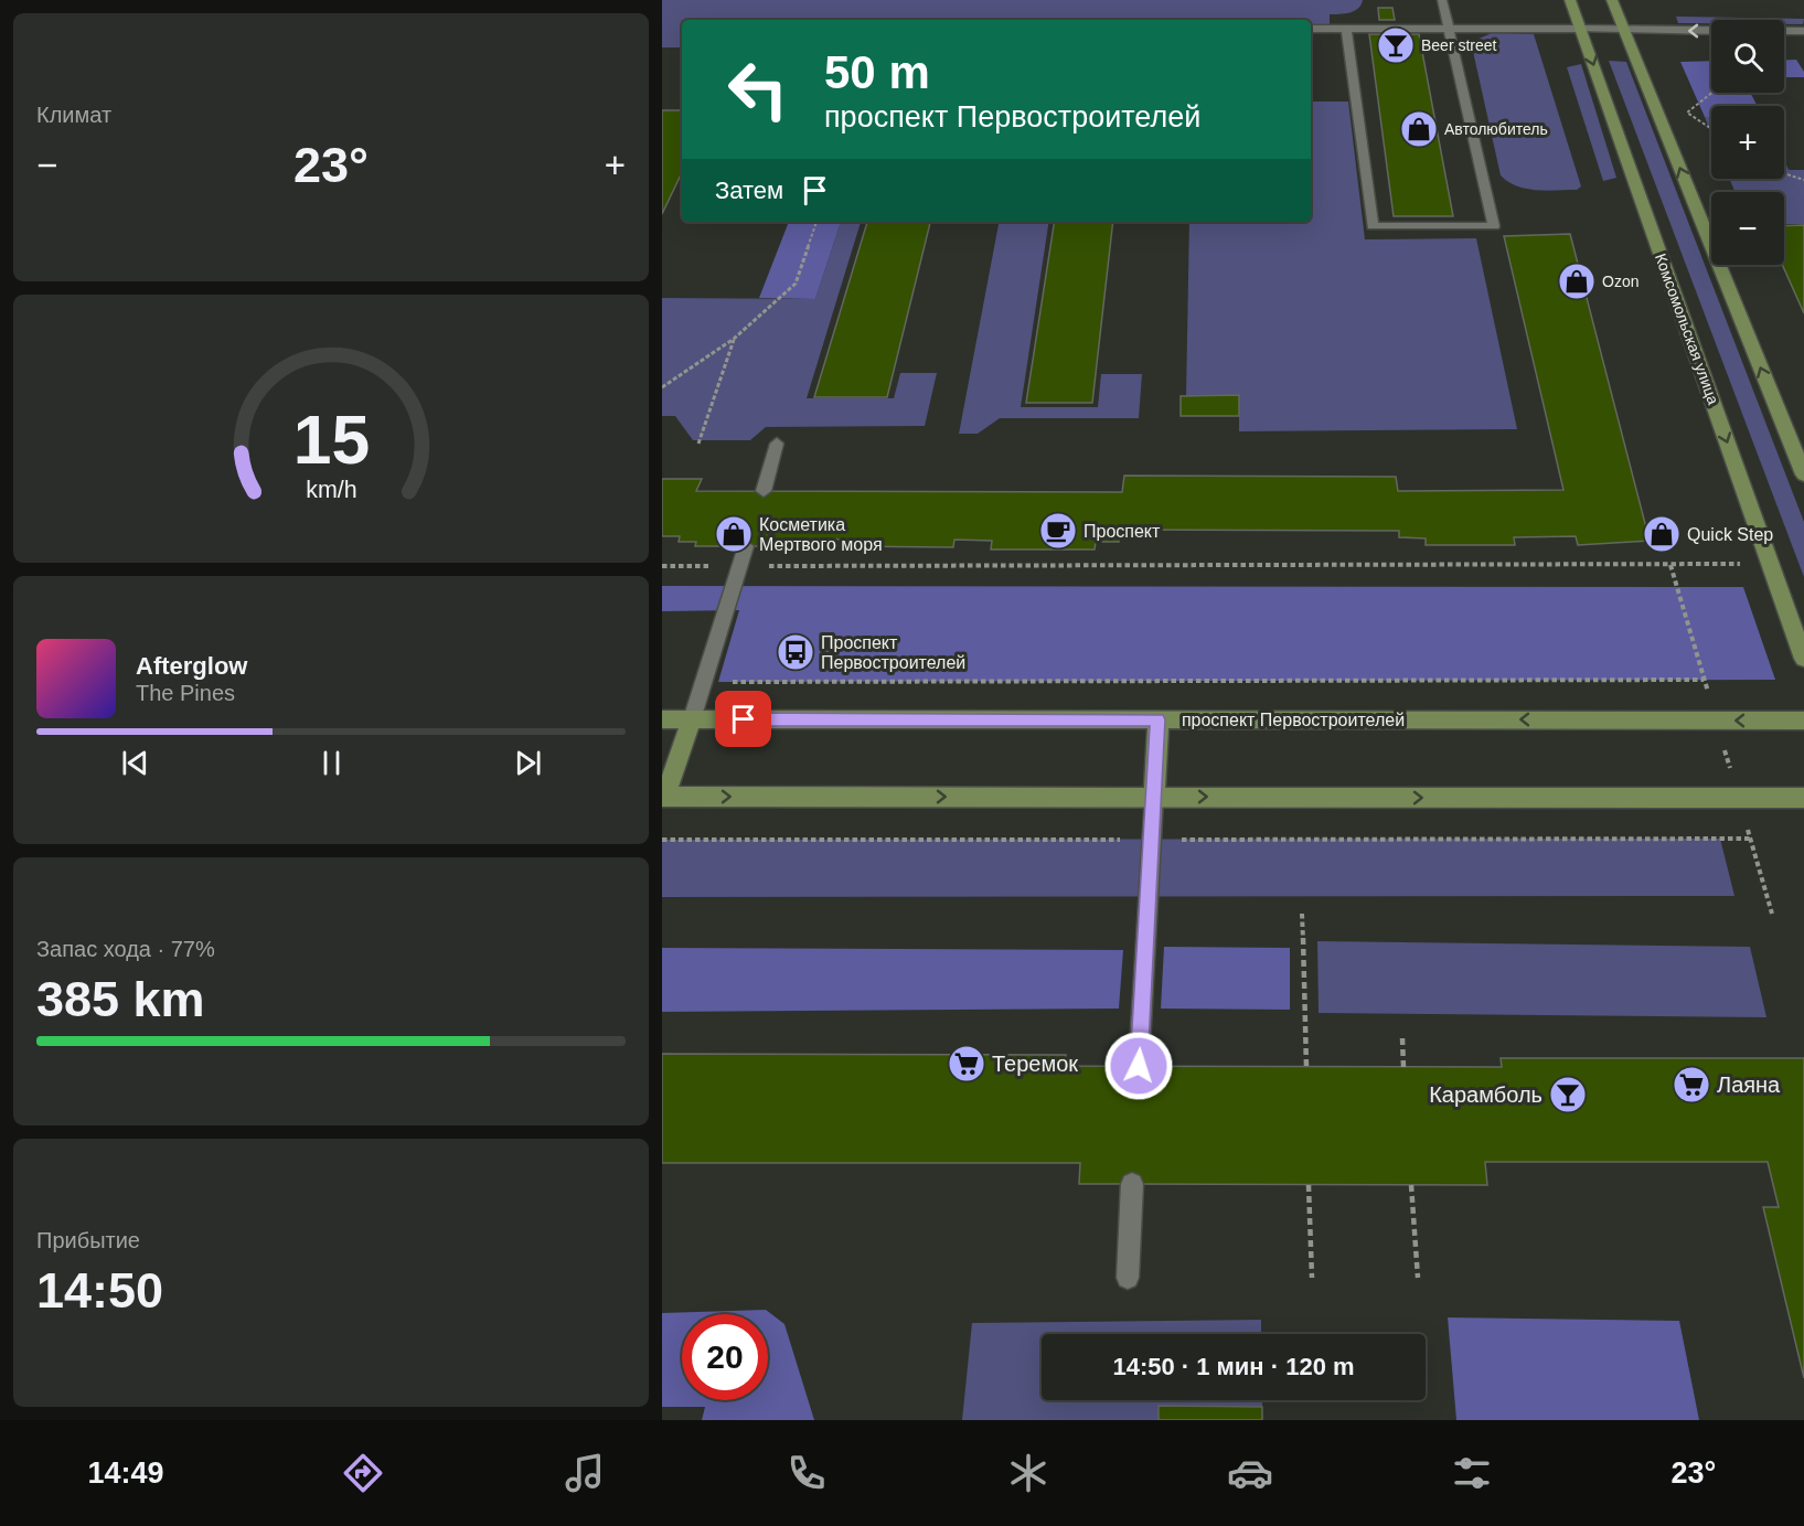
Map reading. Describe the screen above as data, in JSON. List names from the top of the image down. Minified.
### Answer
{"streets":{"street":["Комсомольская улица","проспект Первостроителей"]},"places":{"bar":["Beer street","Карамболь"],"shop":["Автолюбитель","Ozon","Косметика Мертвого моря","Quick Step"],"cafe":["Проспект"],"bus stop":["Проспект Первостроителей"],"supermarket":["Теремок","Лаяна"]},"page":{"tile":["Климат",["Запас хода · 77%","385 km"],["Прибытие","14:50"]],"map_buttons":["+","−"],"turn":["50 m","проспект Первостроителей"],"heat":["−","23°","+"],"then":"Затем","song":["Afterglow","The Pines"],"limit":"20","trip":"14:50 · 1 мин · 120 m","tabs":["14:49","23°"],"gauge":["15","km/h"]}}
